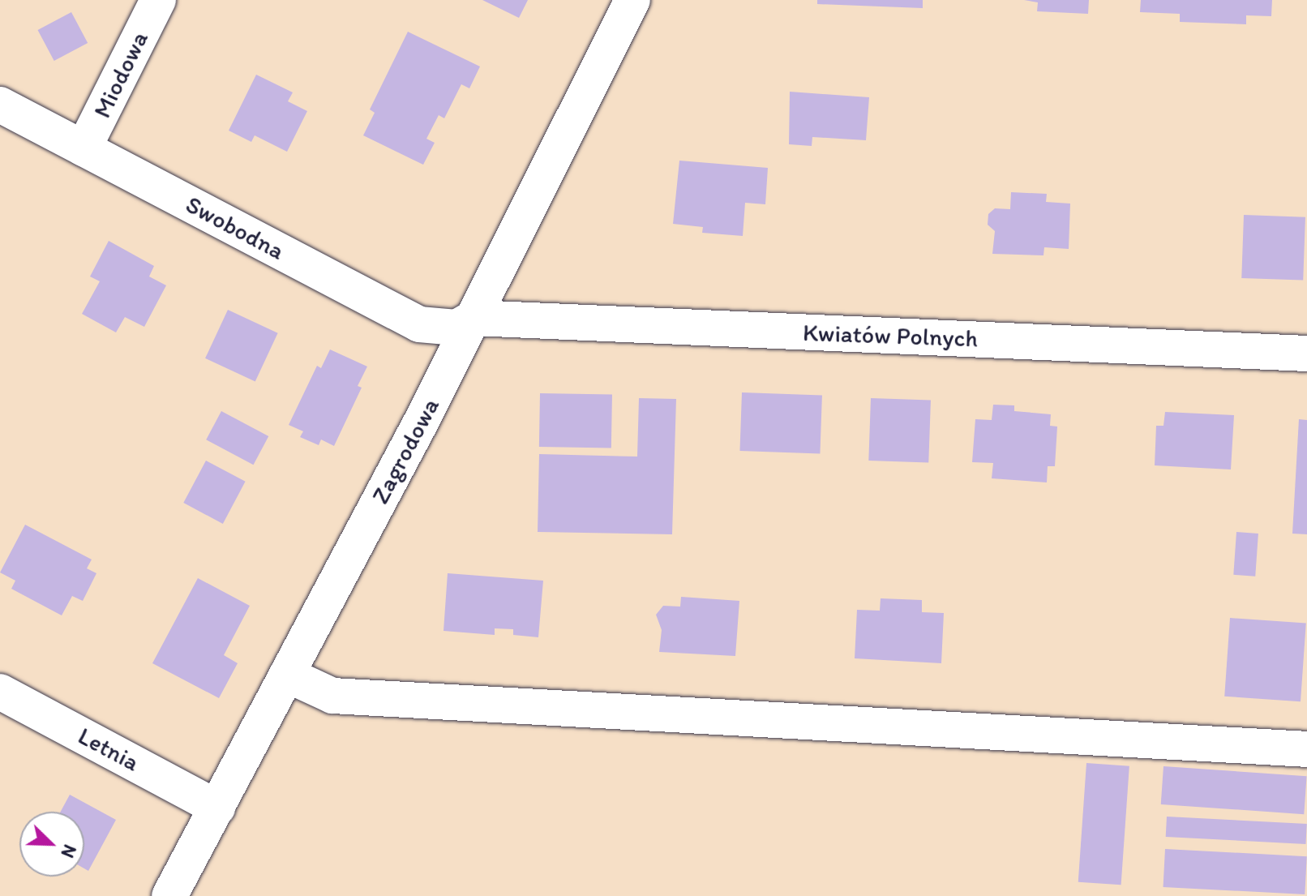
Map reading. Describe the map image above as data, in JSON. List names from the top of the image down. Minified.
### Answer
{"streets":{"street":["Miodowa","Swobodna","Kwiatów Polnych","Zagrodowa","Letnia"]},"crossings":[["Miodowa","Swobodna"],["Swobodna","Kwiatów Polnych"],["Swobodna","Zagrodowa"],["Kwiatów Polnych","Zagrodowa"],["Zagrodowa","Letnia"]],"north":"bottom right"}
